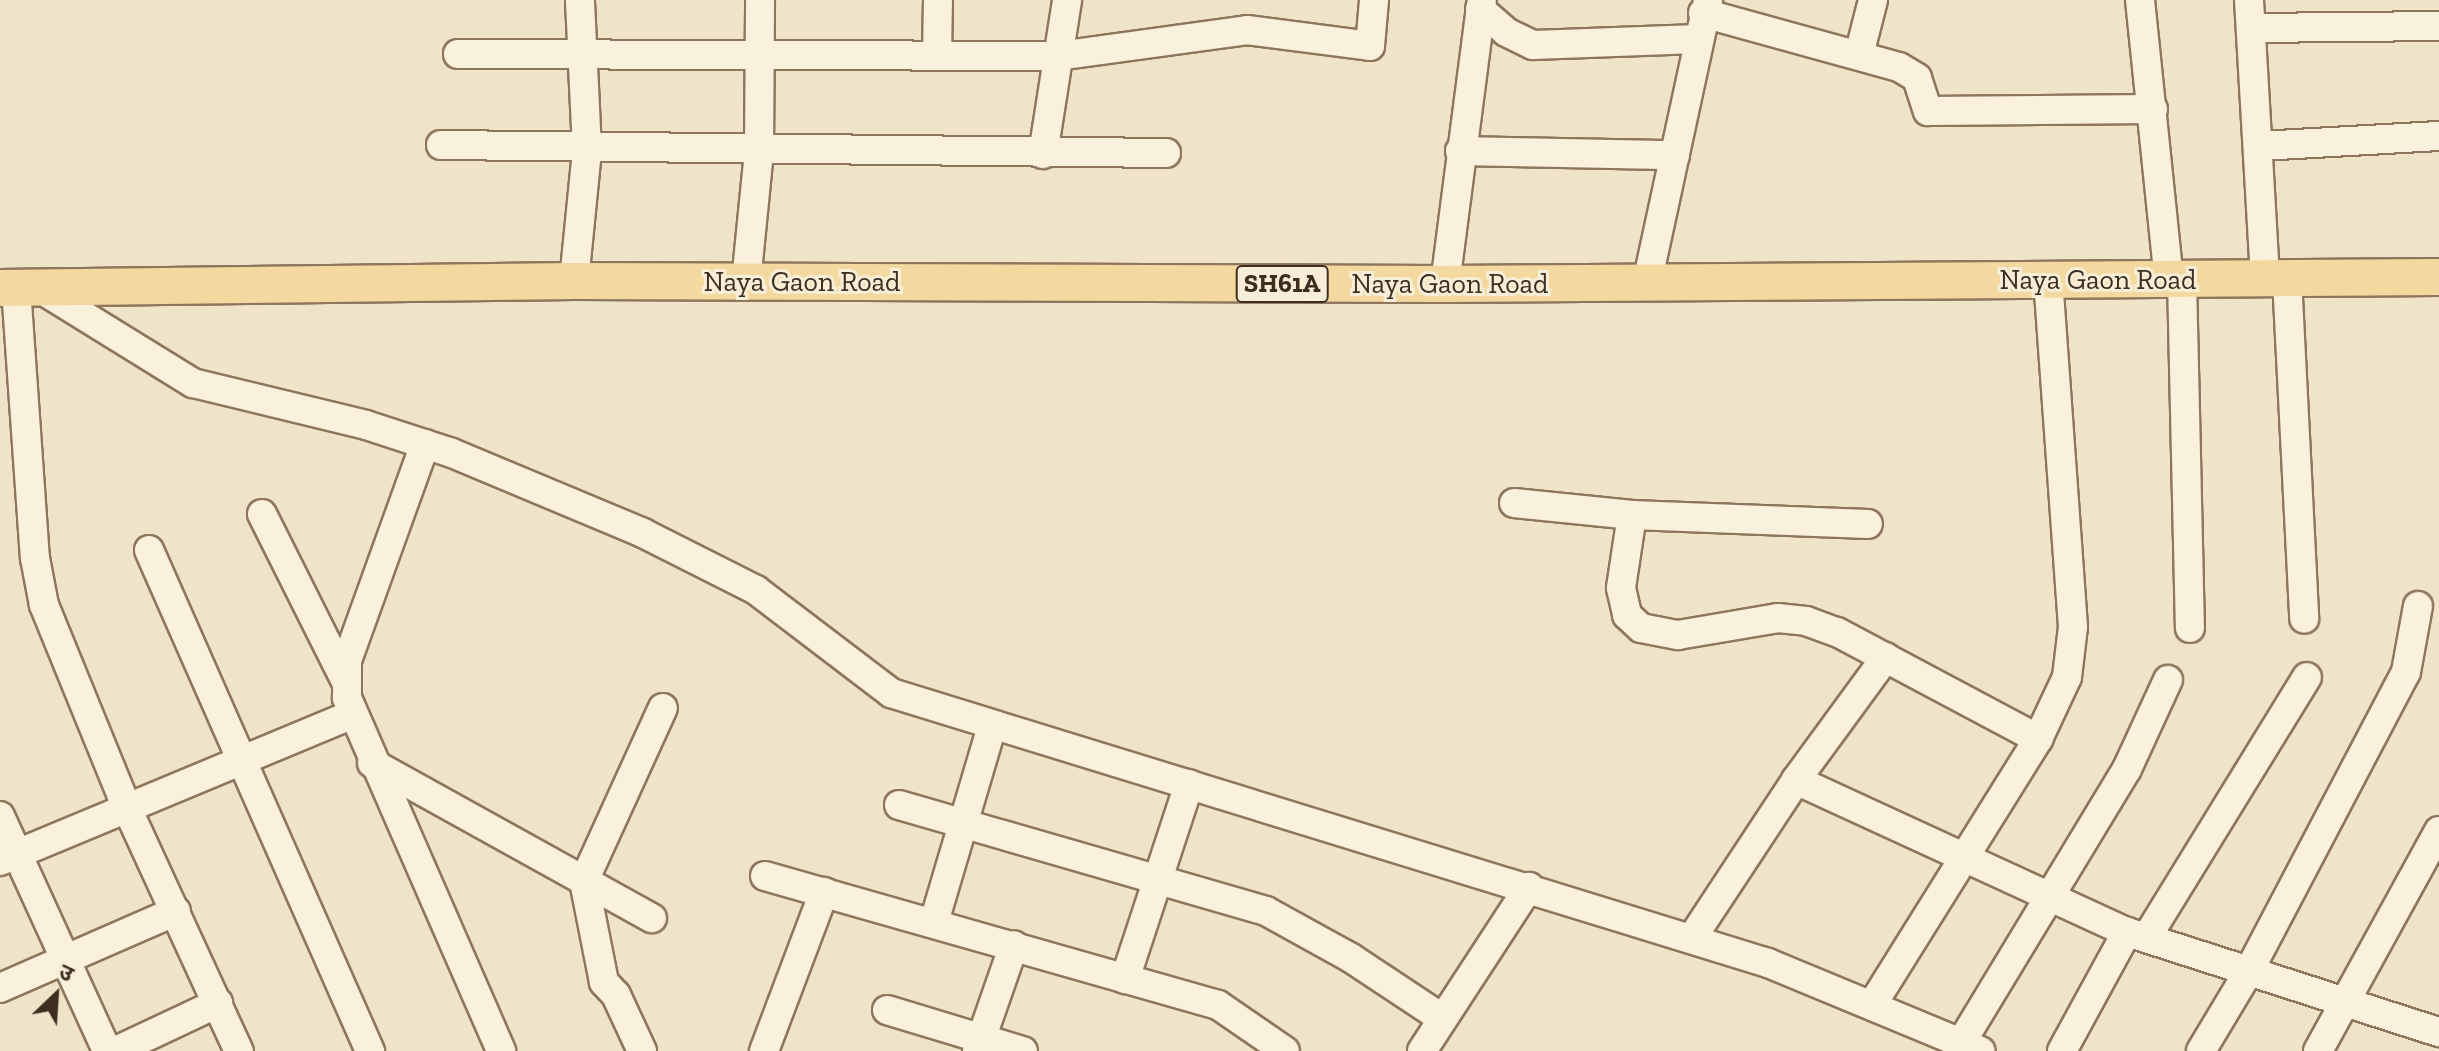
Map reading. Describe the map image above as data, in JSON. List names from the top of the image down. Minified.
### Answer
{"streets":{"main road":["Naya Gaon Road","SH61A"]},"north":"top right"}
